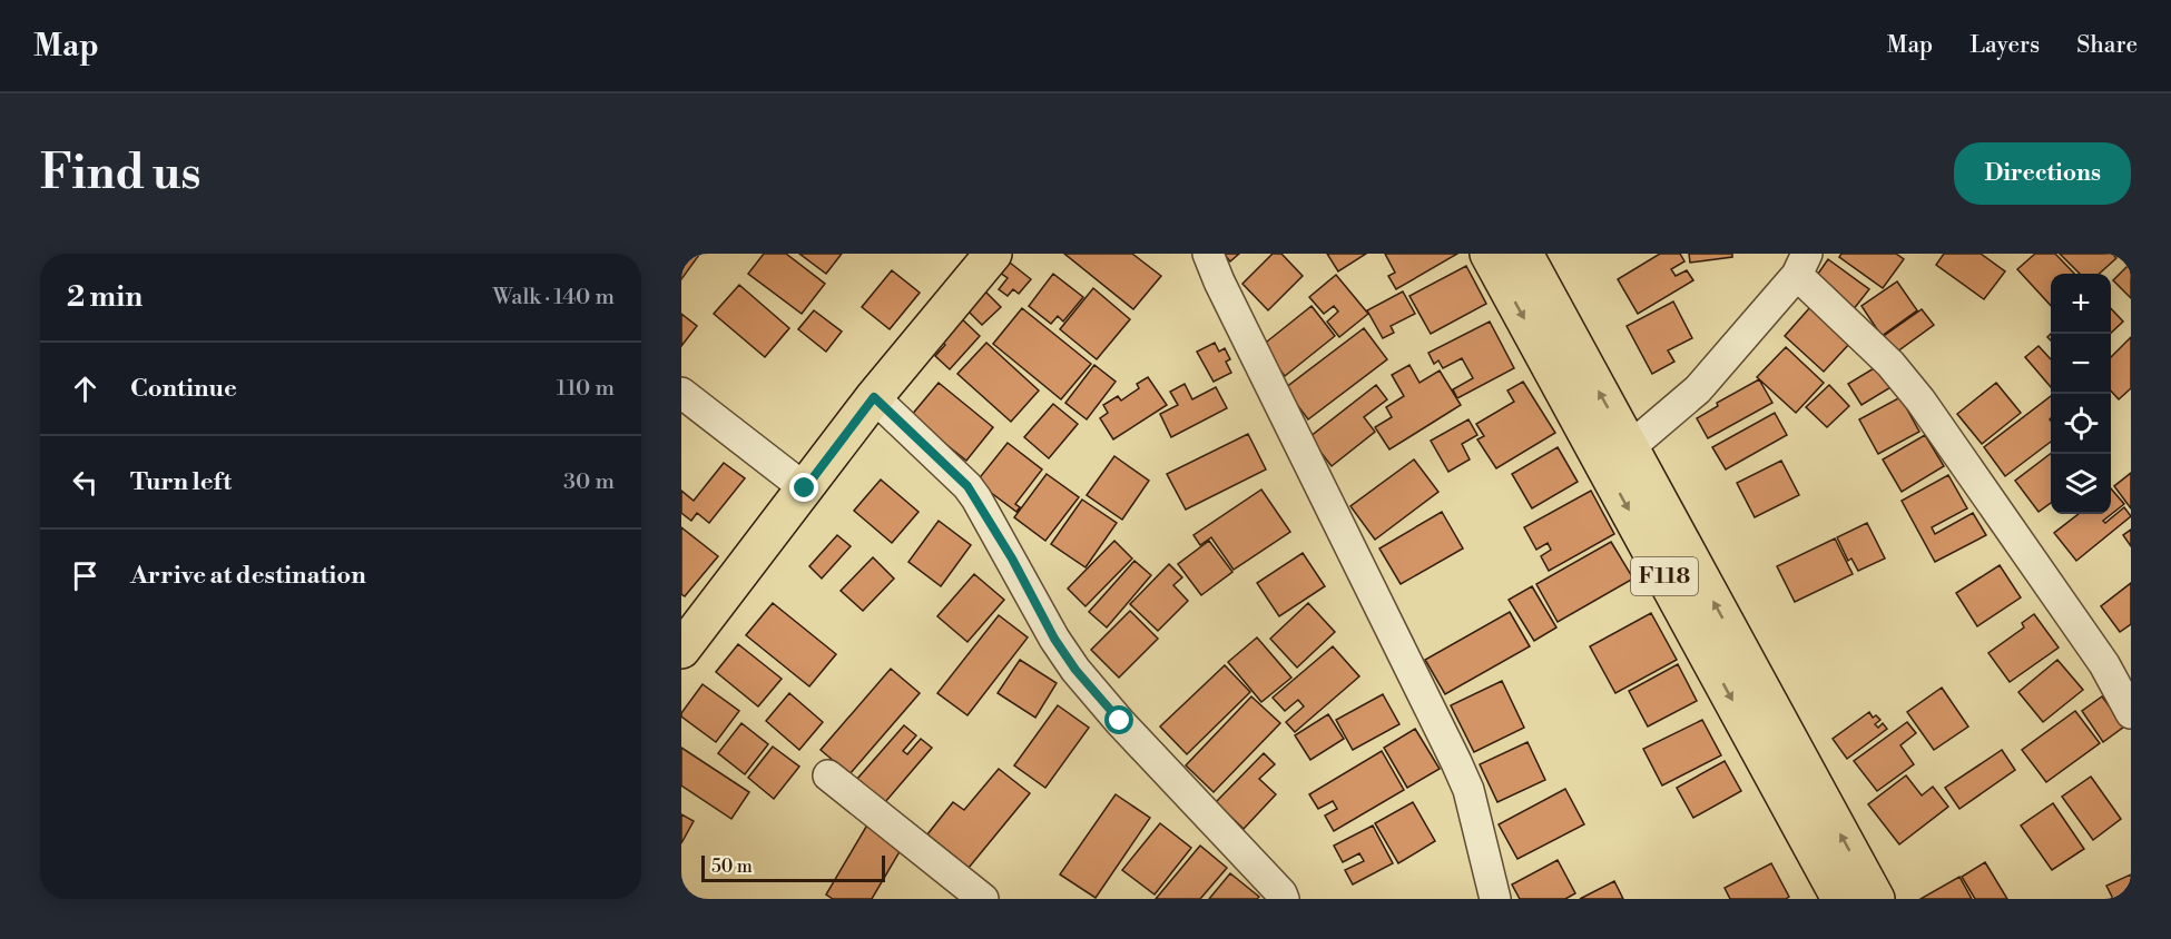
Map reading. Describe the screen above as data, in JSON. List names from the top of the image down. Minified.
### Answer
{"streets":{"main road":["F118"]},"scale_bar":"50 m","page":{"header":"Map","nav":["Map","Layers","Share"],"buttons":"Directions","title":"Find us","heading":["2 min","Walk · 140 m"],"map_buttons":["+","−"],"list":[["Continue","110 m"],["Turn left","30 m"],"Arrive at destination"],"scale":"50 m"}}
